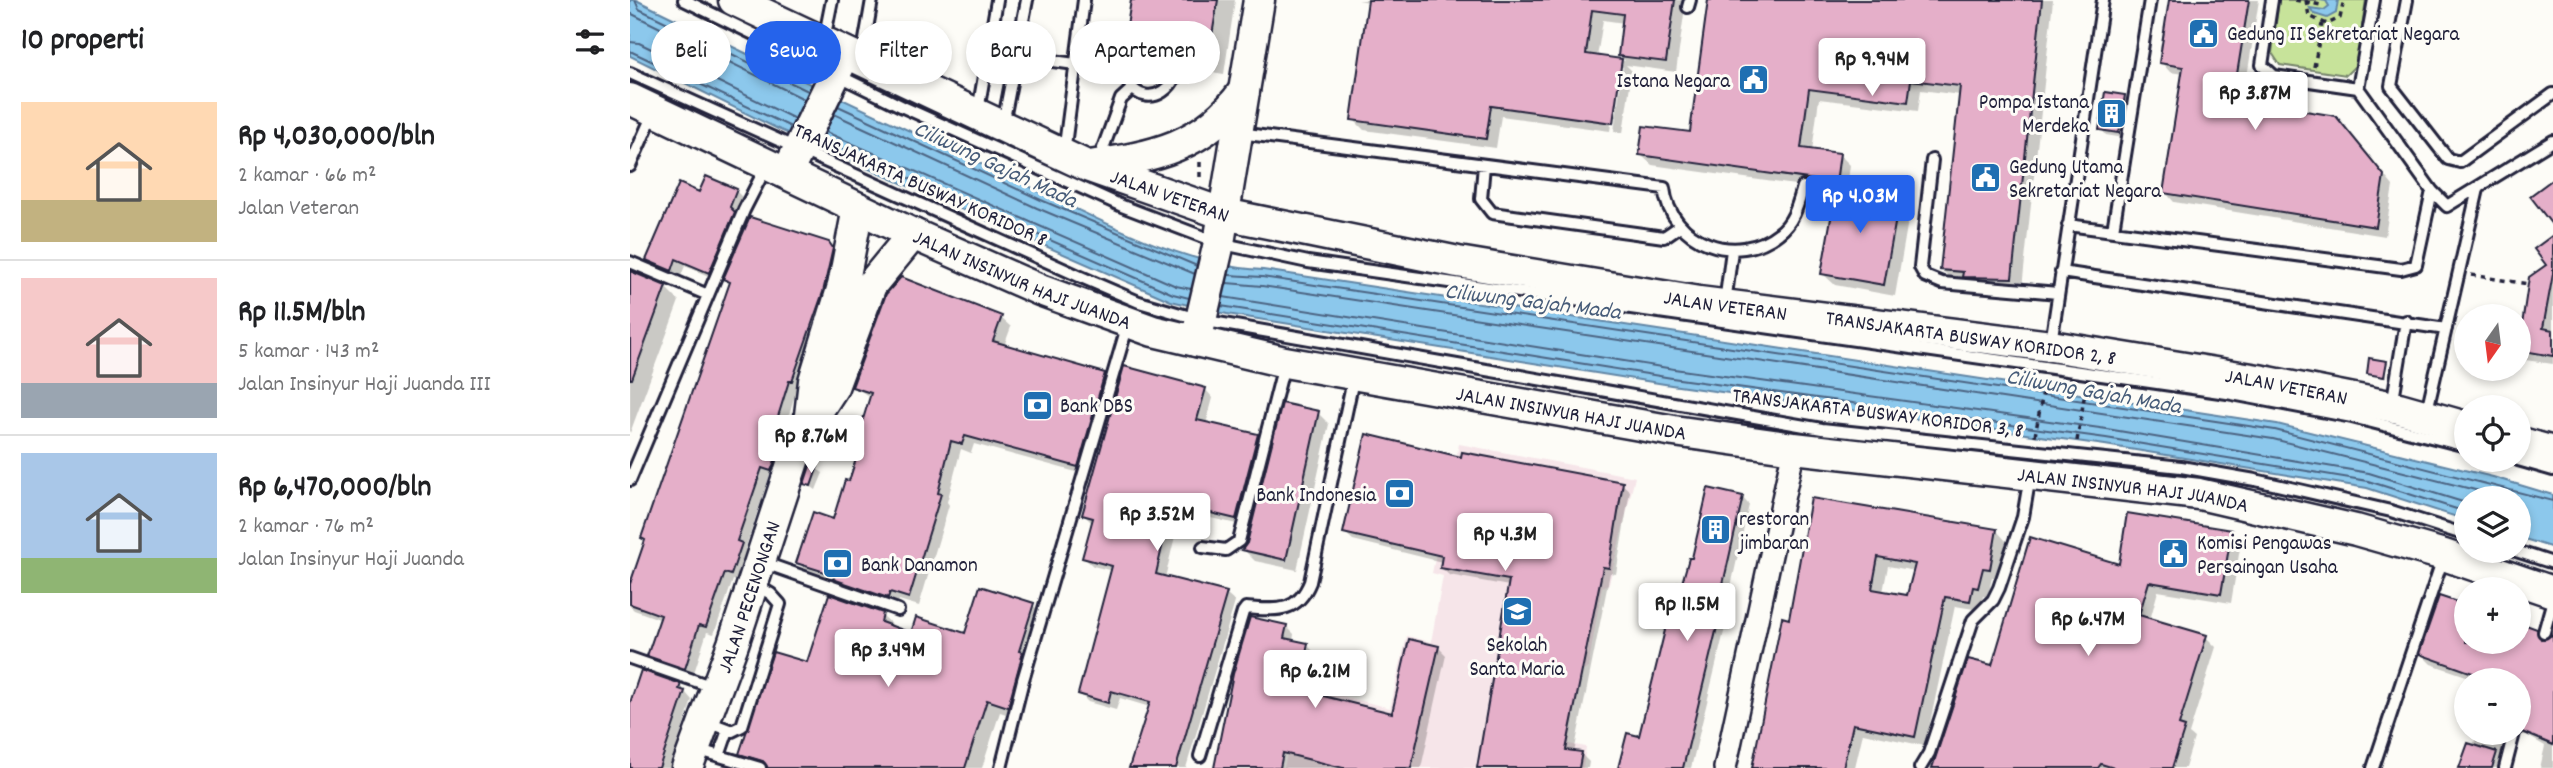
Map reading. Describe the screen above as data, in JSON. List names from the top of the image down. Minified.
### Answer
{"streets":{"main road":["JALAN VETERAN","JALAN INSINYUR HAJI JUANDA","JALAN PECENONGAN"],"lane":["TRANSJAKARTA BUSWAY KORIDOR 8","TRANSJAKARTA BUSWAY KORIDOR 2, 8","TRANSJAKARTA BUSWAY KORIDOR 3, 8"]},"crossings":[["TRANSJAKARTA BUSWAY KORIDOR 8","JALAN INSINYUR HAJI JUANDA"],["TRANSJAKARTA BUSWAY KORIDOR 8","TRANSJAKARTA BUSWAY KORIDOR 3, 8"],["JALAN VETERAN","TRANSJAKARTA BUSWAY KORIDOR 2, 8"],["JALAN INSINYUR HAJI JUANDA","TRANSJAKARTA BUSWAY KORIDOR 3, 8"],["JALAN INSINYUR HAJI JUANDA","JALAN PECENONGAN"]],"water":["Ciliwung Gajah Mada"],"places":{"public building":["Gedung II Sekretariat Negara","Istana Negara","Gedung Utama Sekretariat Negara","Komisi Pengawas Persaingan Usaha"],"building":["Pompa Istana Merdeka","restoran jimbaran"],"bank":["Bank DBS","Bank Indonesia","Bank Danamon"],"school or university":["Sekolah Santa Maria"]},"north":"bottom","page":{"heading":"10 properti","chip":["Beli","Sewa","Filter","Baru","Apartemen"],"price":["Rp 9.94M","Rp 3.87M","Rp 4.03M","Rp 8.76M","Rp 3.52M","Rp 4.3M","Rp 11.5M","Rp 6.47M","Rp 3.49M","Rp 6.21M"],"list":[{"name":"Rp 4,030,000/bln","note":"2 kamar · 66 m² · Jalan Veteran"},{"name":"Rp 11.5M/bln","note":"5 kamar · 143 m² · Jalan Insinyur Haji Juanda III"},{"name":"Rp 6,470,000/bln","note":"2 kamar · 76 m² · Jalan Insinyur Haji Juanda"}],"map_buttons":["+","−"]}}
